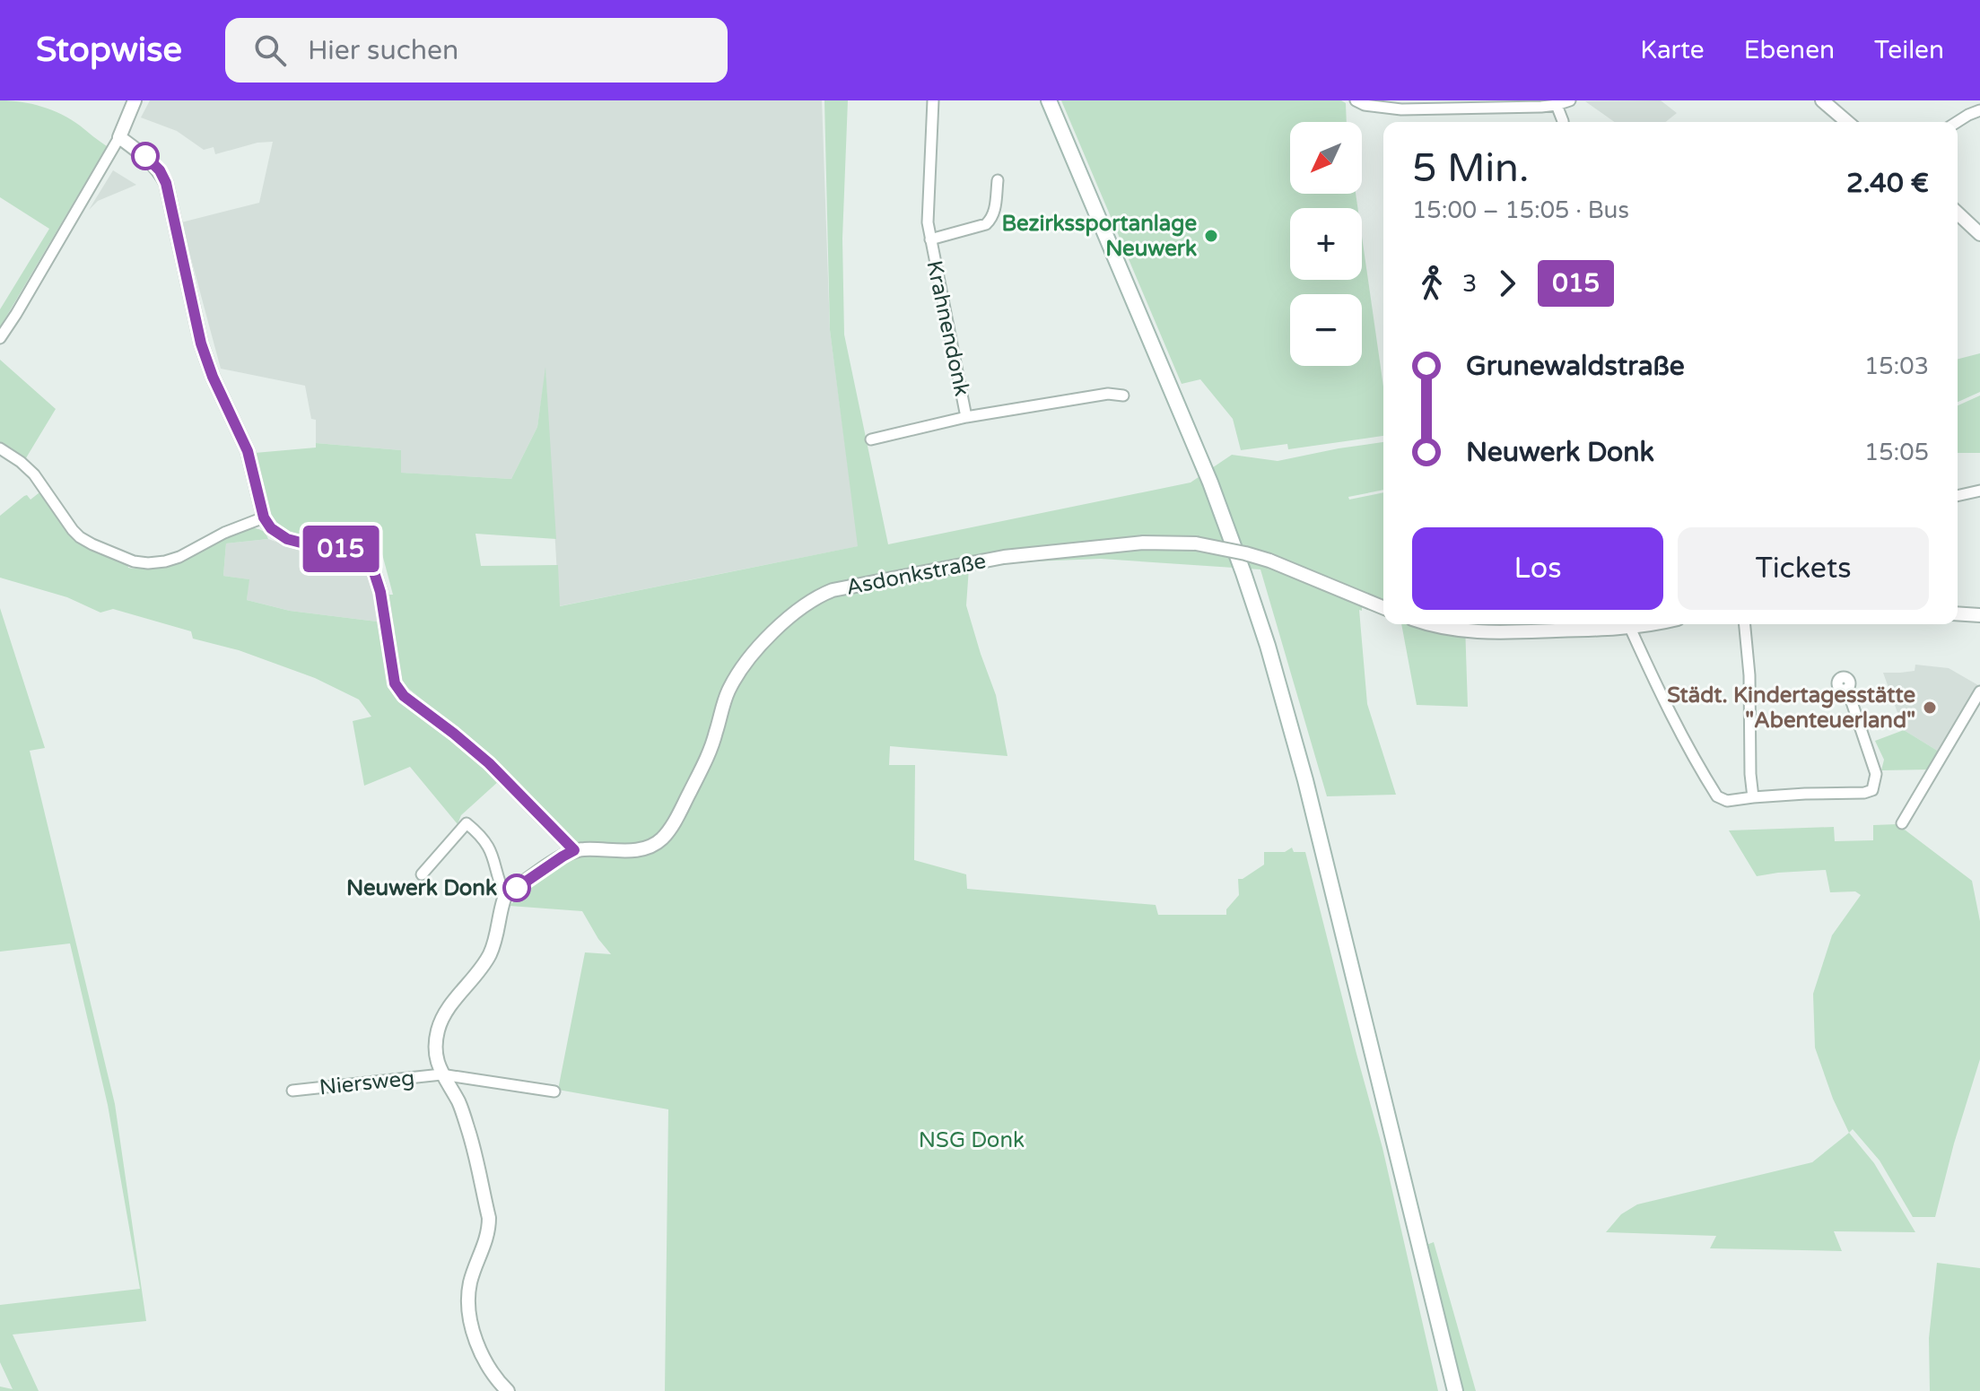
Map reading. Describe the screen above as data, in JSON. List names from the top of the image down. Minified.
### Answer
{"streets":{"street":["Krahnendonk","Asdonkstraße","Niersweg"]},"parks":["NSG Donk"],"places":["Bezirkssportanlage Neuwerk","Städt. Kindertagesstätte \"Abenteuerland\"","Neuwerk Donk"],"lines":["bus line 015"],"north":"bottom left","page":{"header":"Stopwise","search":"Hier suchen","nav":["Karte","Ebenen","Teilen"],"on_map":"015","map_buttons":["+","−"],"heading":["5 Min.","15:00 – 15:05 · Bus","2.40 €"],"legs":["3","015"],"list":[{"name":"Grunewaldstraße","value":"15:03"},{"name":"Neuwerk Donk","value":"15:05"}],"buttons":["Los","Tickets"]}}
